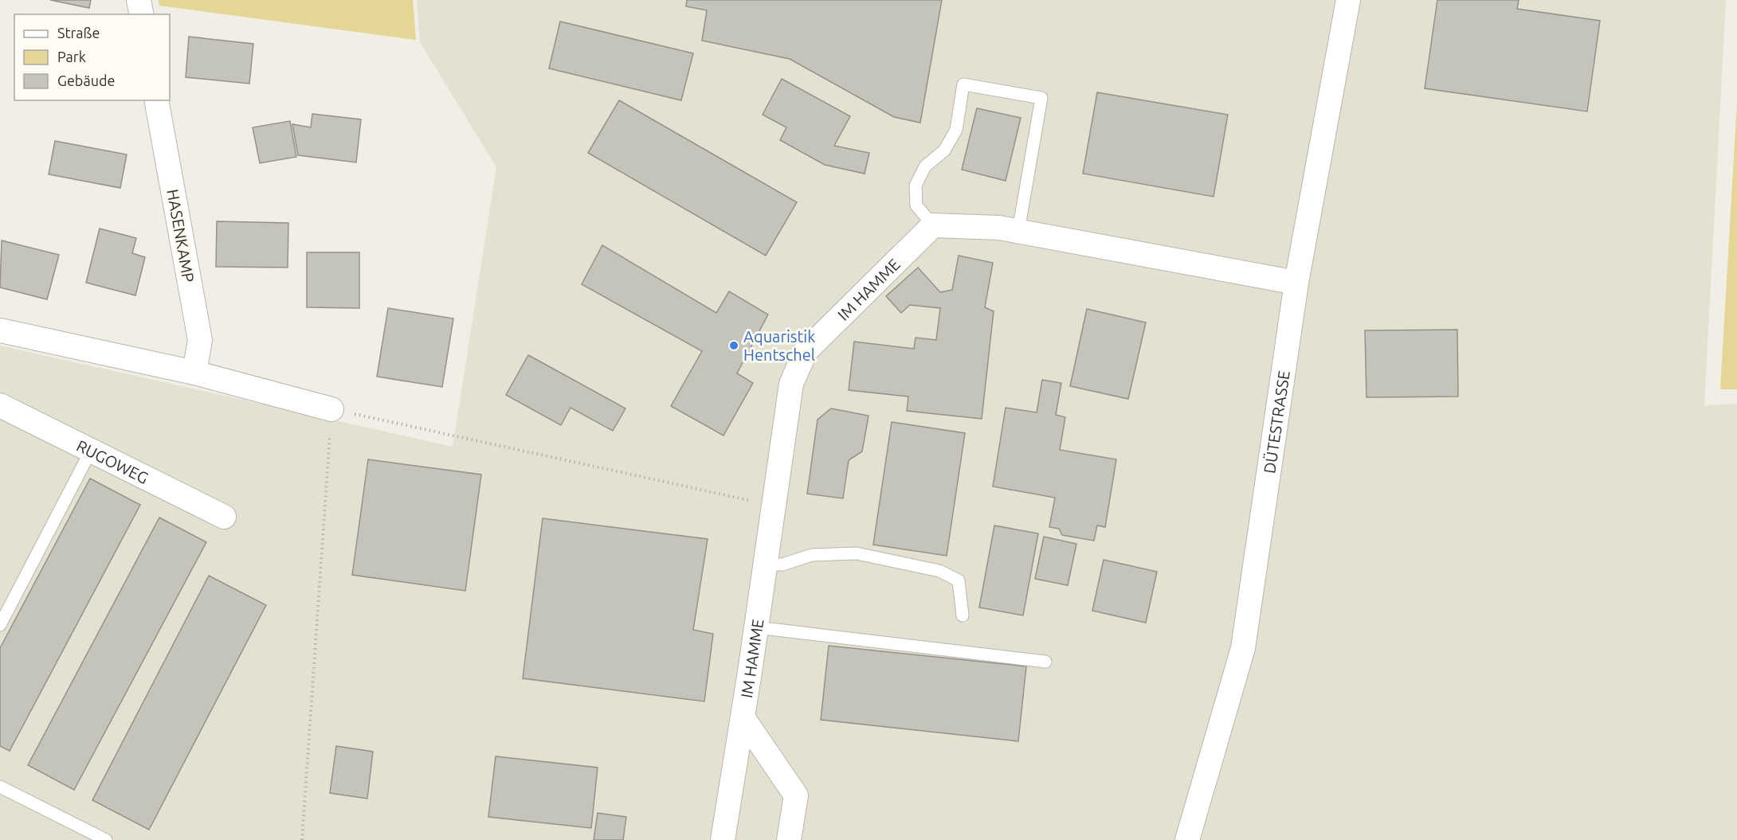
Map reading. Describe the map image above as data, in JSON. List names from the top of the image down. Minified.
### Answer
{"streets":{"street":["HASENKAMP","IM HAMME","DÜTESTRASSE","RUGOWEG"]},"places":["Aquaristik Hentschel"],"legend":["Straße","Park","Gebäude"]}
